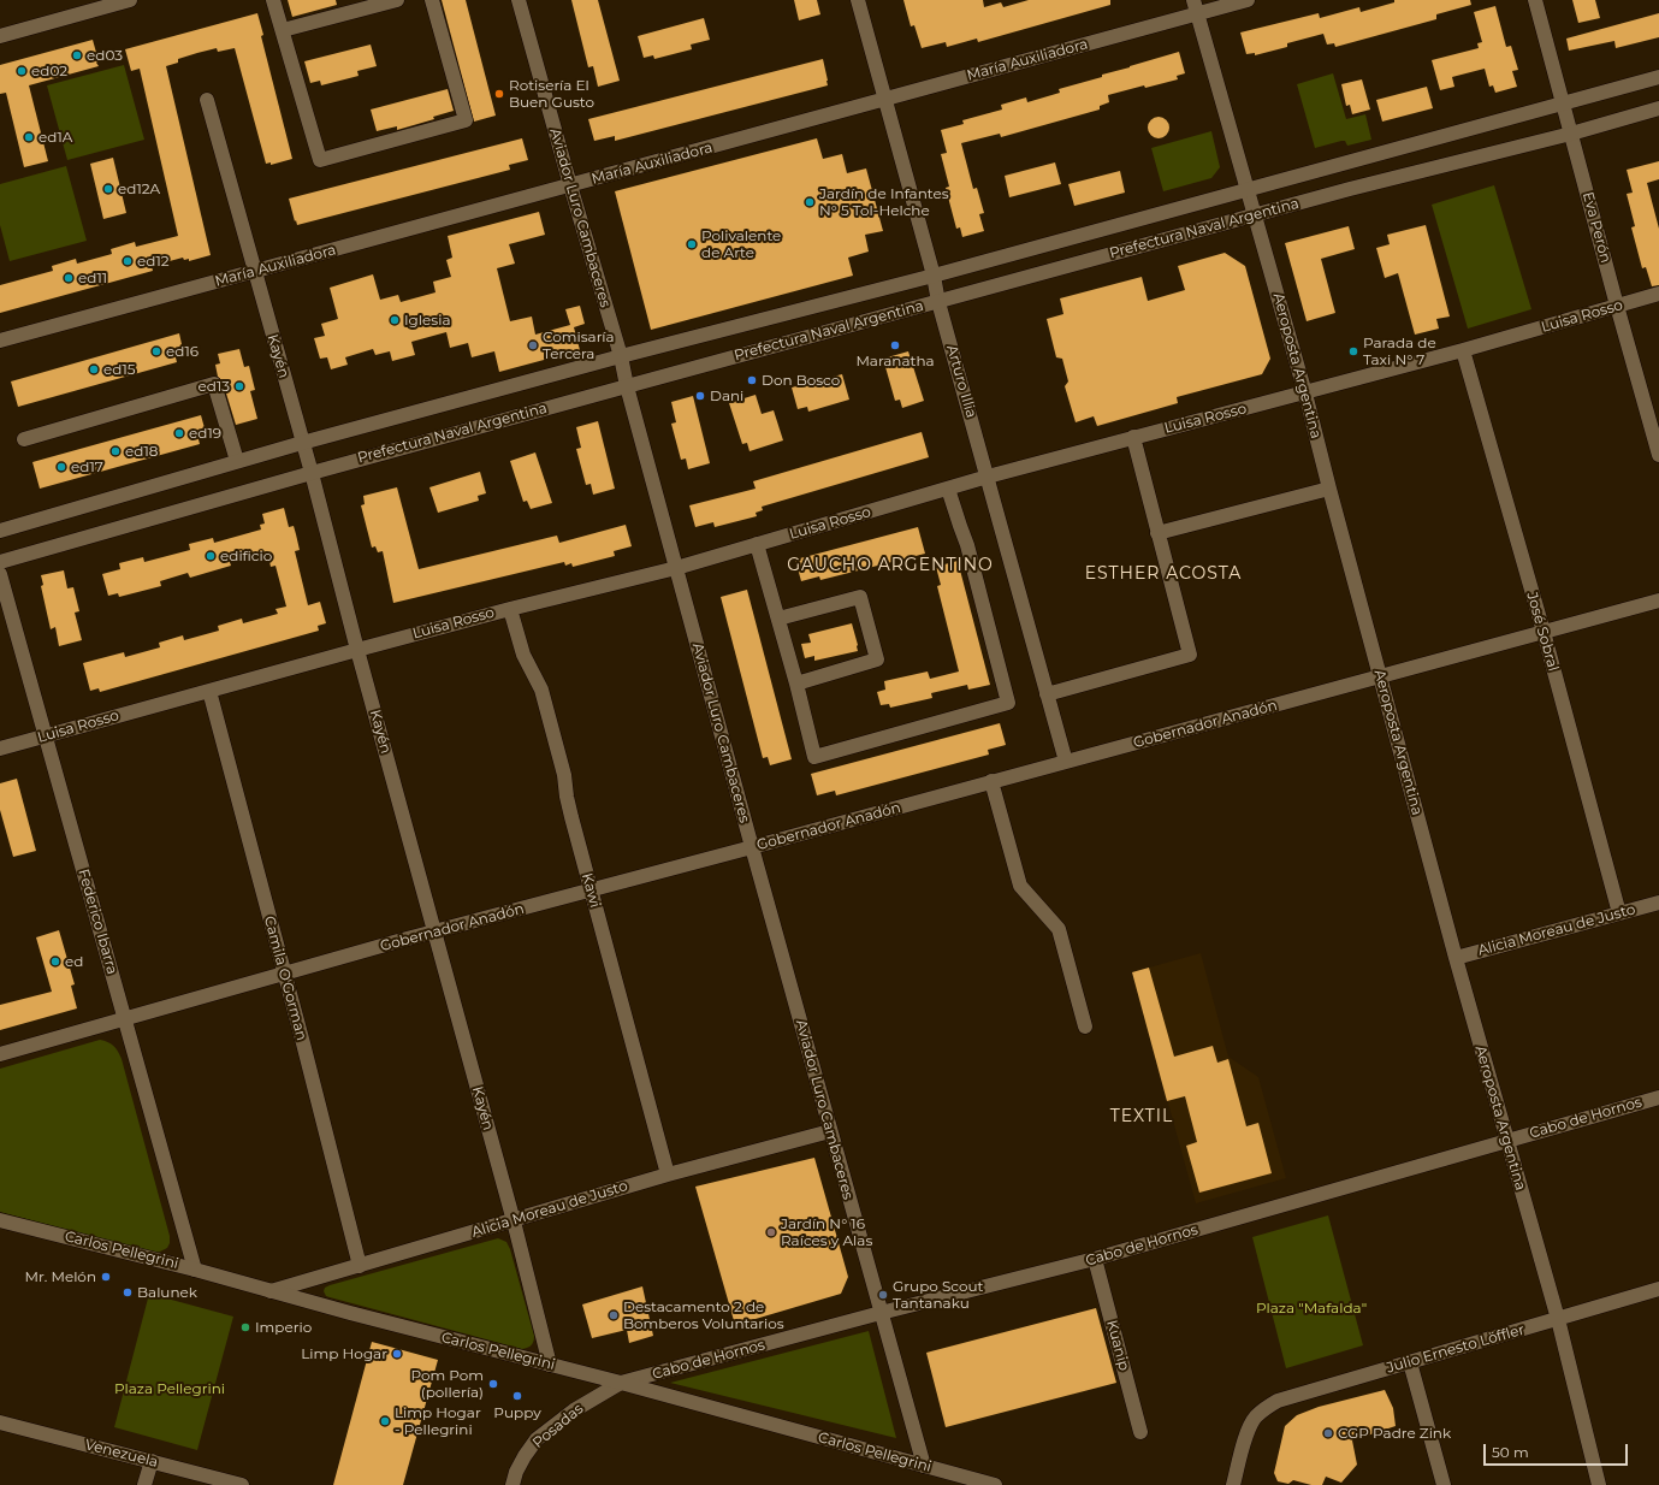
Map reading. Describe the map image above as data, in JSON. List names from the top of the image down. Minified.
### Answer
{"streets":{"street":["María Auxiliadora","Aviador Luro Cambaceres","Eva Perón","Prefectura Naval Argentina","Luisa Rosso","Kayén","Aeroposta Argentina","Arturo Illia","José Sobral","Gobernador Anadón","Kawi","Federico Ibarra","Alicia Moreau de Justo","Camila O'Gorman","Cabo de Hornos","Carlos Pellegrini","Kuanip","Julio Ernesto Löffler","Posadas","Venezuela"]},"crossings":[["María Auxiliadora","Aviador Luro Cambaceres"],["María Auxiliadora","Kayén"],["María Auxiliadora","Aeroposta Argentina"],["María Auxiliadora","Arturo Illia"],["Aviador Luro Cambaceres","Prefectura Naval Argentina"],["Aviador Luro Cambaceres","Luisa Rosso"],["Aviador Luro Cambaceres","Gobernador Anadón"],["Aviador Luro Cambaceres","Alicia Moreau de Justo"],["Aviador Luro Cambaceres","Cabo de Hornos"],["Aviador Luro Cambaceres","Carlos Pellegrini"],["Eva Perón","Prefectura Naval Argentina"],["Eva Perón","Luisa Rosso"],["Prefectura Naval Argentina","Kayén"],["Prefectura Naval Argentina","Aeroposta Argentina"],["Prefectura Naval Argentina","Arturo Illia"],["Luisa Rosso","Kayén"],["Luisa Rosso","Aeroposta Argentina"],["Luisa Rosso","Arturo Illia"],["Luisa Rosso","José Sobral"],["Luisa Rosso","Kawi"],["Luisa Rosso","Federico Ibarra"],["Luisa Rosso","Camila O'Gorman"],["Kayén","Gobernador Anadón"],["Kayén","Alicia Moreau de Justo"],["Kayén","Carlos Pellegrini"],["Aeroposta Argentina","Gobernador Anadón"],["Aeroposta Argentina","Alicia Moreau de Justo"],["Aeroposta Argentina","Cabo de Hornos"],["Aeroposta Argentina","Julio Ernesto Löffler"],["Arturo Illia","Gobernador Anadón"],["José Sobral","Gobernador Anadón"],["José Sobral","Alicia Moreau de Justo"],["Gobernador Anadón","Kawi"],["Gobernador Anadón","Federico Ibarra"],["Gobernador Anadón","Camila O'Gorman"],["Kawi","Alicia Moreau de Justo"],["Federico Ibarra","Carlos Pellegrini"],["Alicia Moreau de Justo","Camila O'Gorman"],["Alicia Moreau de Justo","Carlos Pellegrini"],["Cabo de Hornos","Carlos Pellegrini"],["Cabo de Hornos","Kuanip"],["Cabo de Hornos","Posadas"],["Carlos Pellegrini","Posadas"]],"districts":["GAUCHO ARGENTINO","ESTHER ACOSTA","TEXTIL"],"parks":["Plaza \"Mafalda\"","Plaza Pellegrini"],"places":["ed03","ed02","Rotisería El Buen Gusto","ed1A","ed12A","Jardín de Infantes N° 5 Tol-Helche","Polivalente de Arte","ed12","ed11","Iglesia","Comisaría Tercera","Maranatha","ed16","Parada de Taxi N° 7","ed15","Don Bosco","ed13","Dani","ed19","ed18","ed17","edificio","ed","Jardín N° 16 Raíces y Alas","Mr. Melón","Balunek","Grupo Scout Tantanaku","Destacamento 2 de Bomberos Voluntarios","Imperio","Limp Hogar","Pom Pom (pollería)","Puppy","Limp Hogar - Pellegrini","CGP Padre Zink"],"scale_bar":"50 m"}
